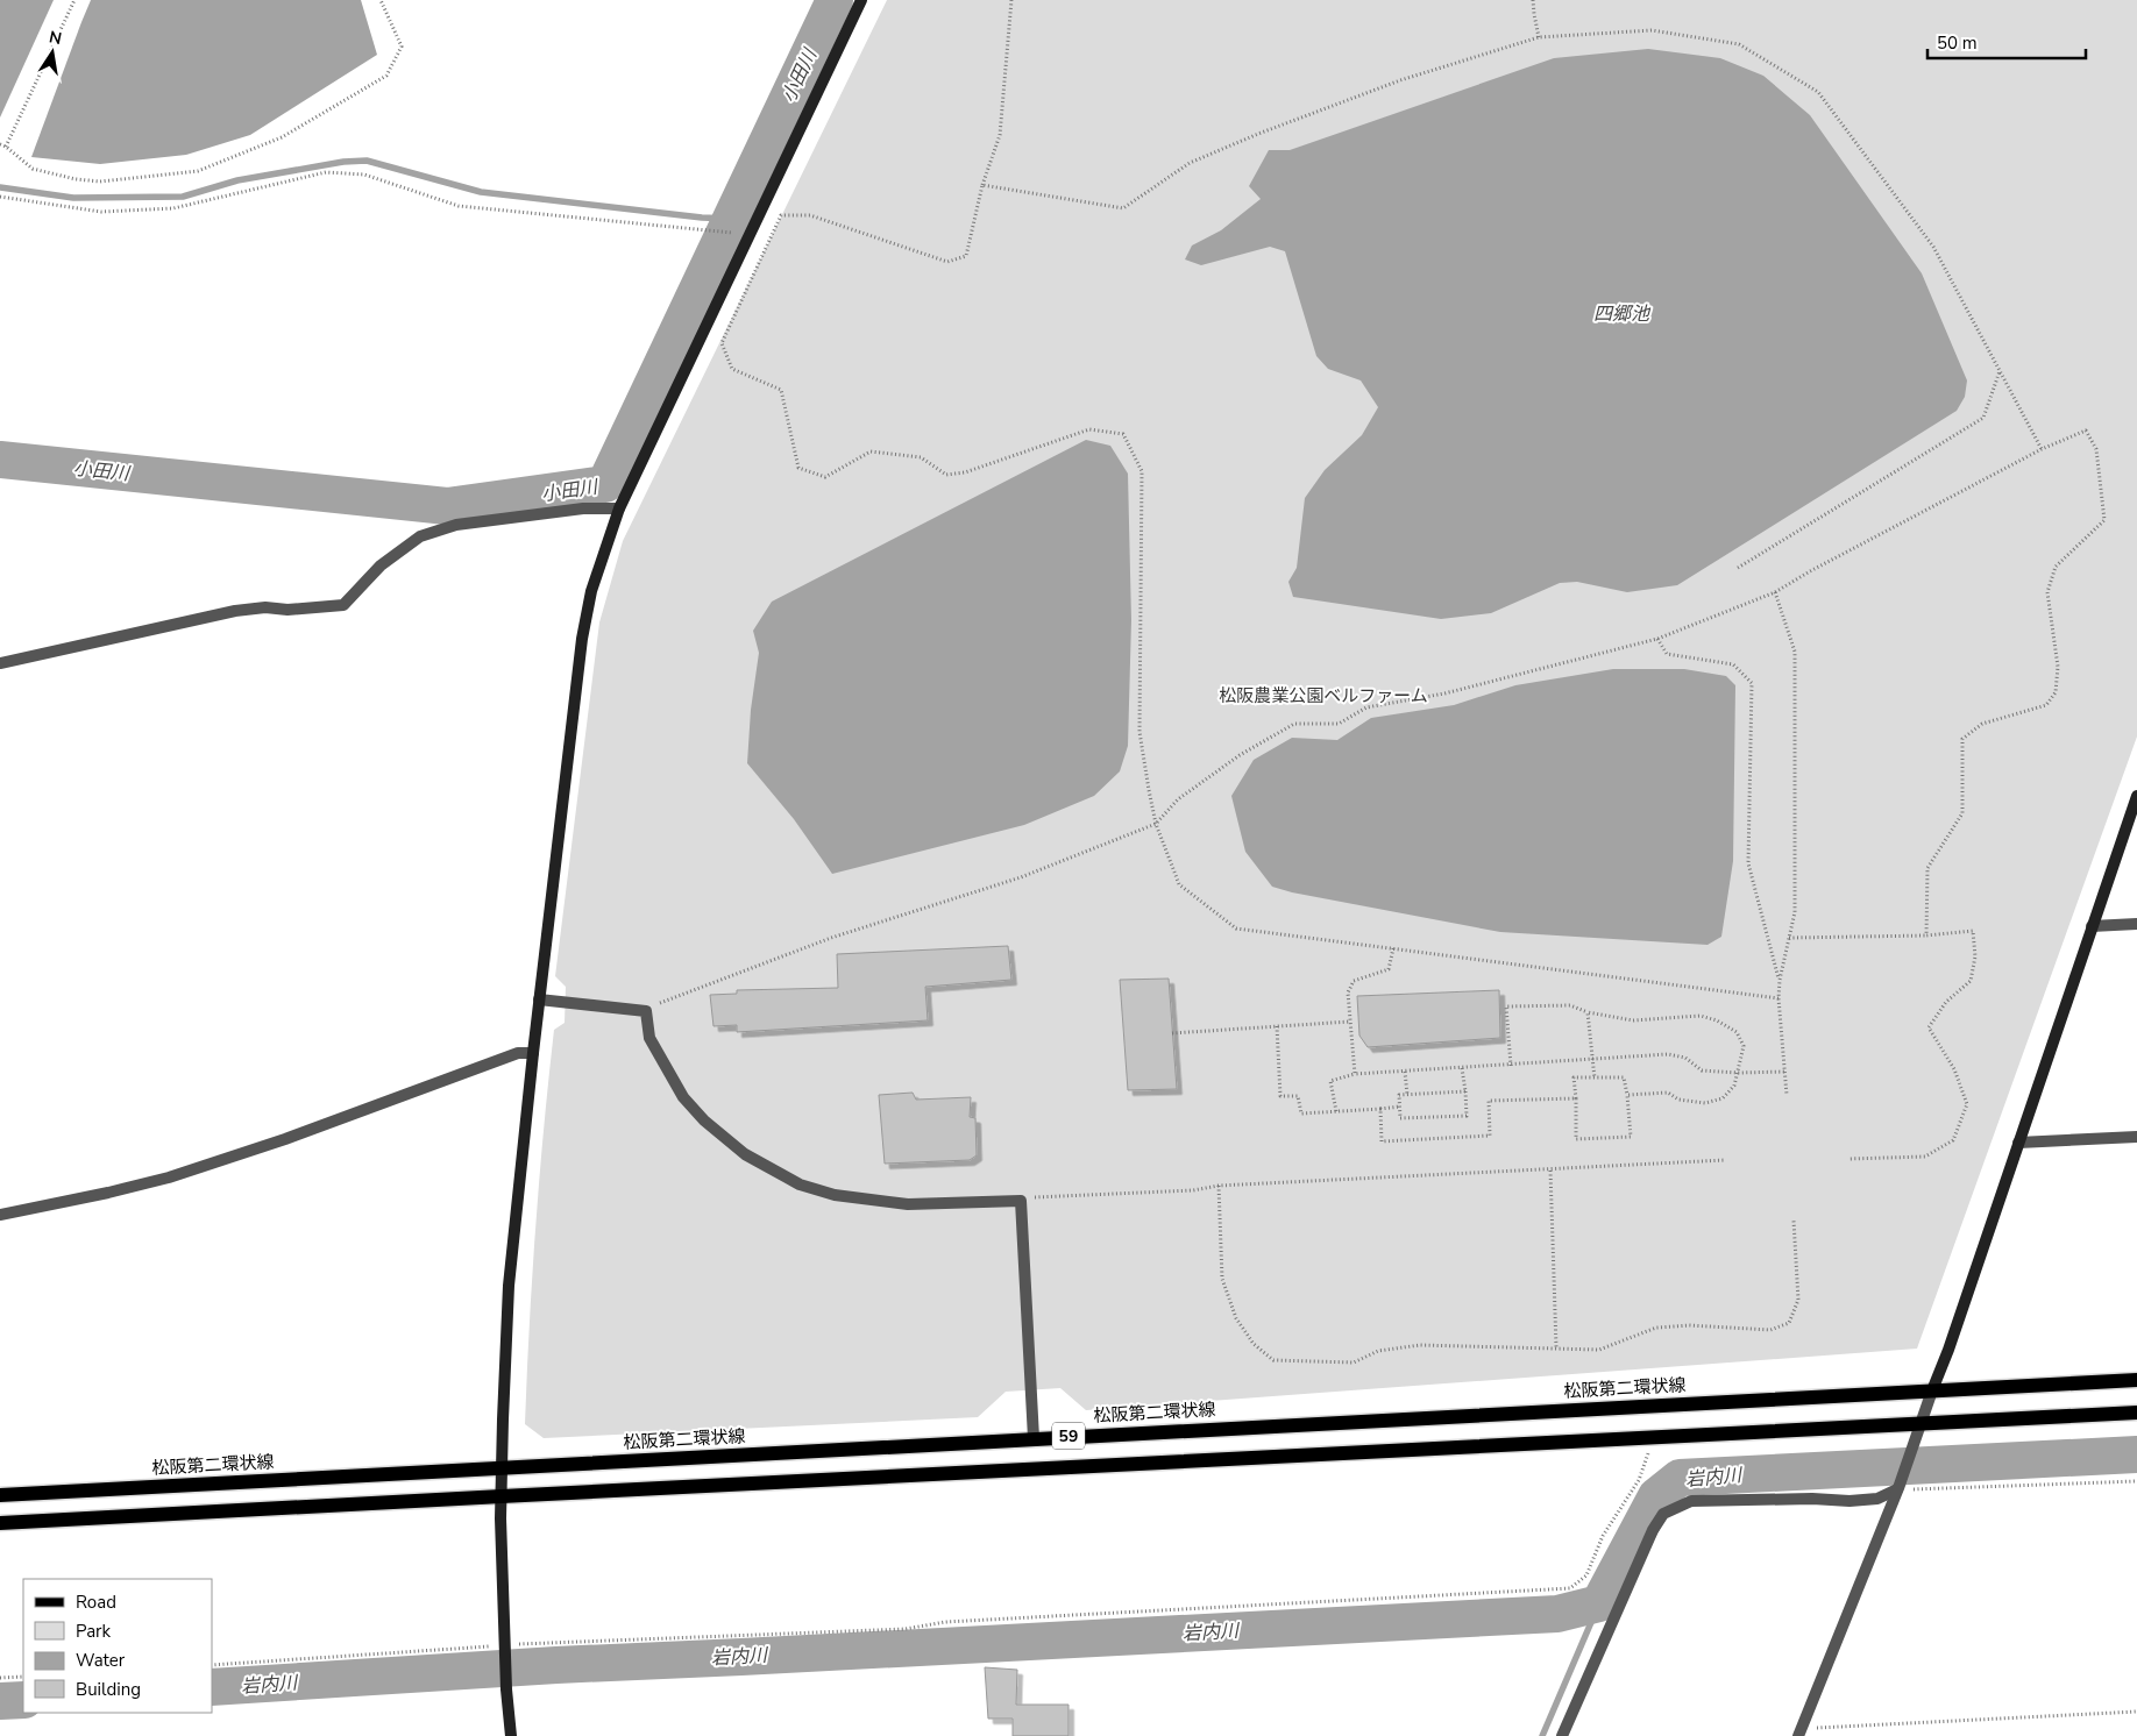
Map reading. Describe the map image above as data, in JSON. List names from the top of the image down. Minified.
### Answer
{"streets":{"main road":["松阪第二環状線","59"]},"water":["小田川","四郷池","岩内川"],"parks":["松阪農業公園ベルファーム"],"legend":["Road","Park","Water","Building"],"scale_bar":"50 m","north":"top"}
